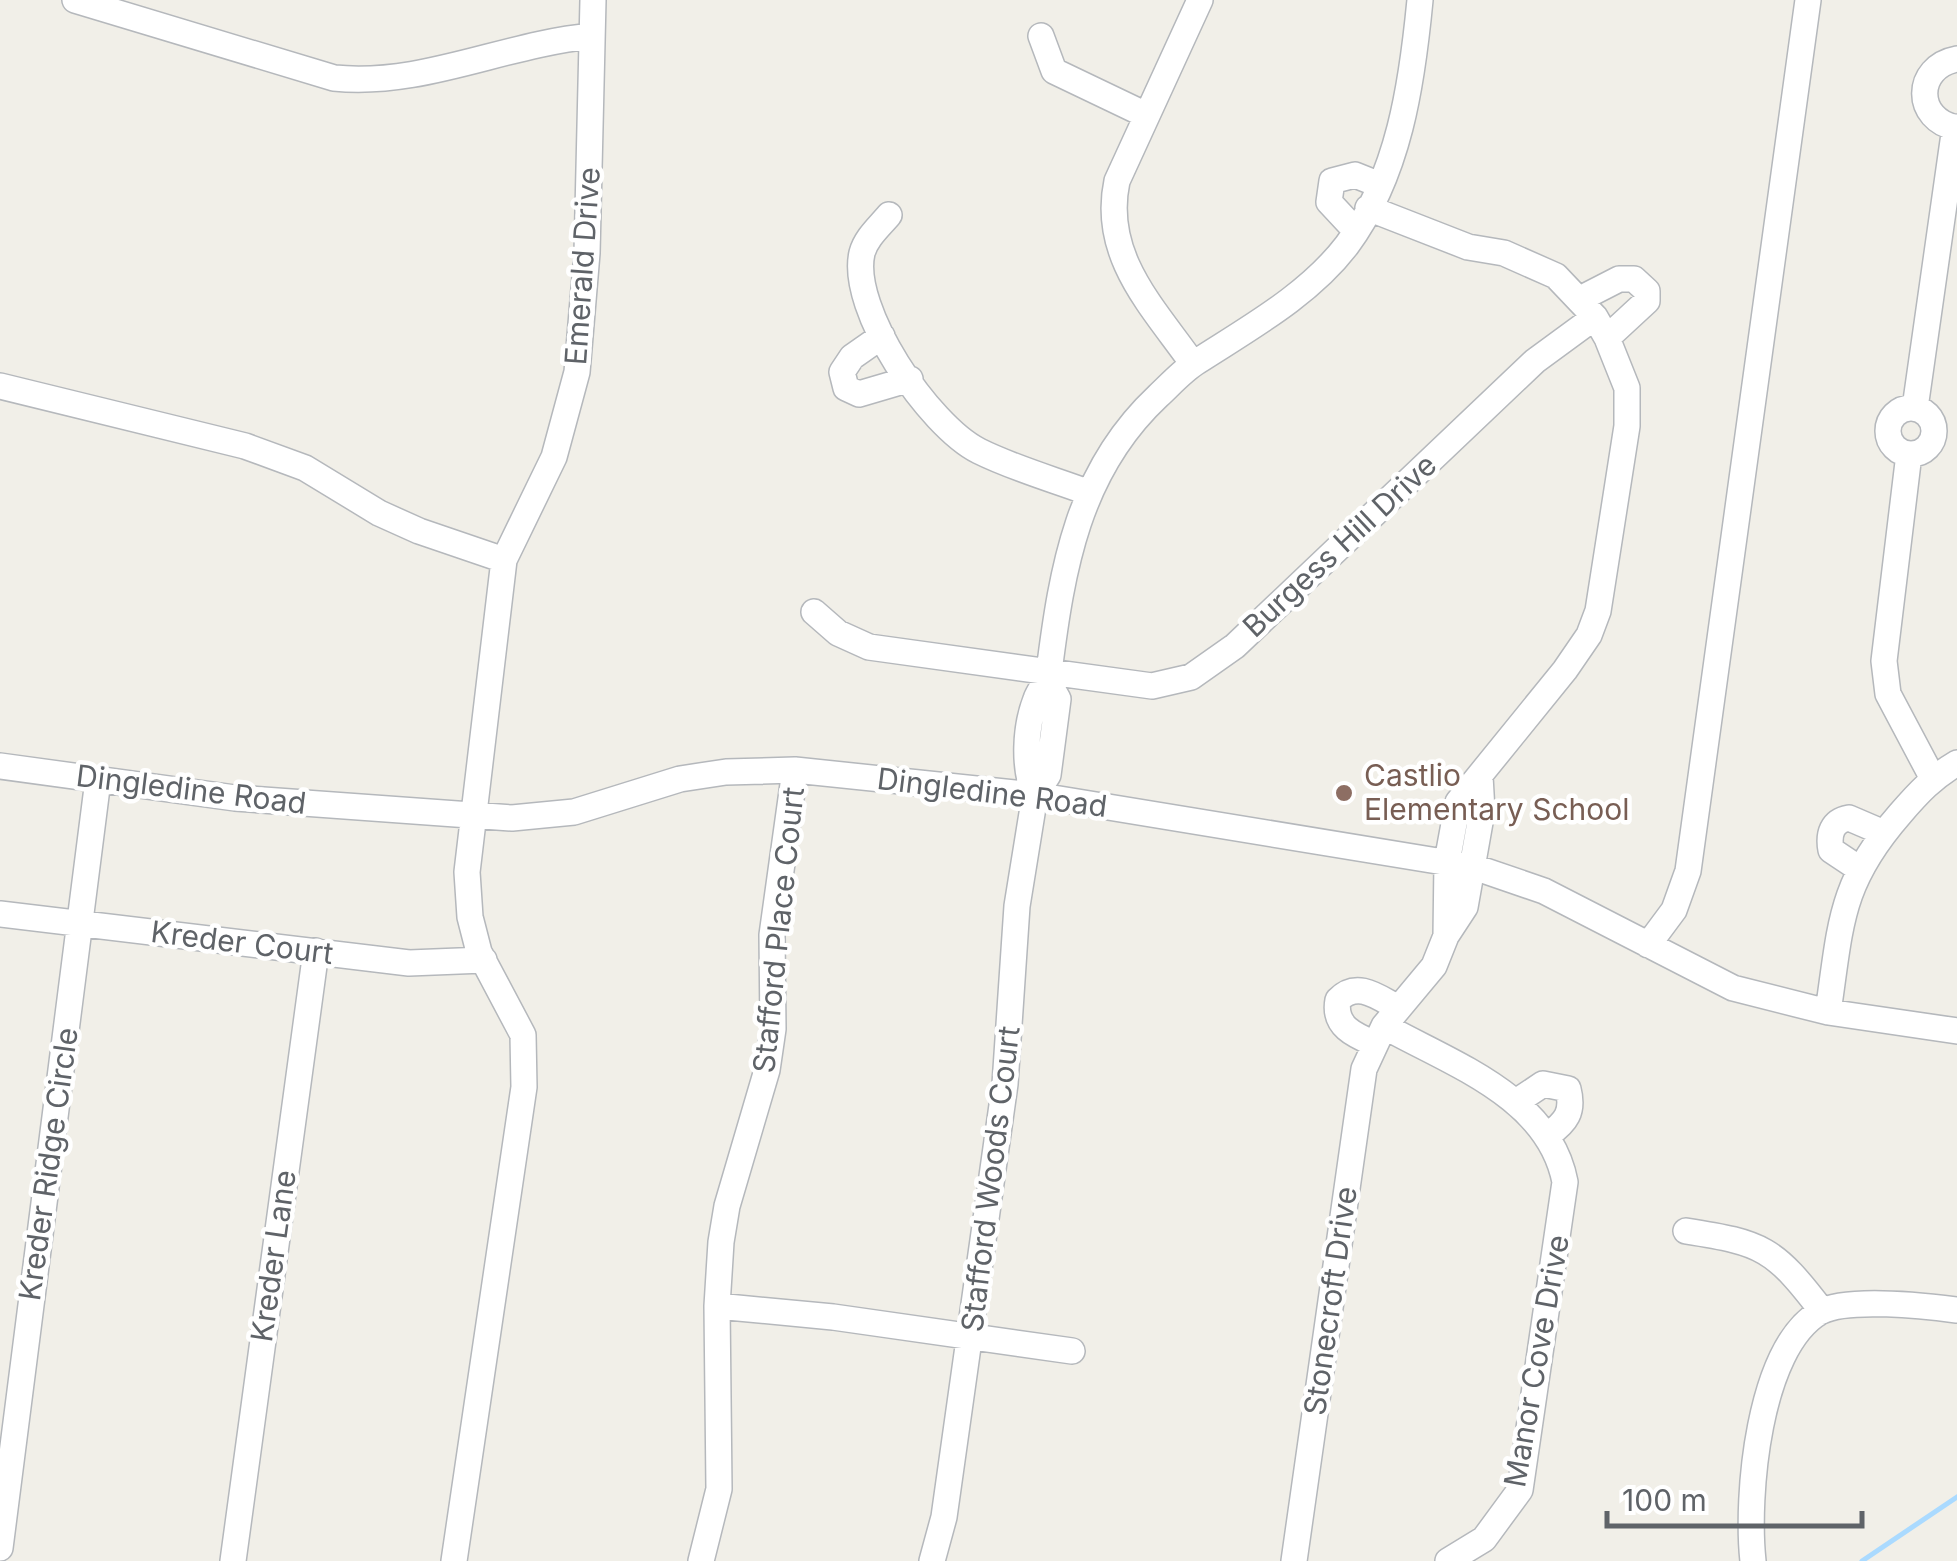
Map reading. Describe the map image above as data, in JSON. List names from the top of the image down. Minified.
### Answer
{"streets":{"street":["Emerald Drive","Burgess Hill Drive","Dingledine Road","Stafford Place Court","Kreder Court","Kreder Ridge Circle","Stafford Woods Court","Kreder Lane","Stonecroft Drive","Manor Cove Drive"]},"crossings":[["Emerald Drive","Dingledine Road"],["Burgess Hill Drive","Stafford Woods Court"],["Burgess Hill Drive","Stonecroft Drive"],["Dingledine Road","Stafford Place Court"],["Dingledine Road","Kreder Ridge Circle"],["Dingledine Road","Stafford Woods Court"],["Dingledine Road","Stonecroft Drive"],["Kreder Court","Kreder Ridge Circle"],["Kreder Court","Kreder Lane"],["Stonecroft Drive","Manor Cove Drive"]],"places":["Castlio Elementary School"],"scale_bar":"100 m"}
